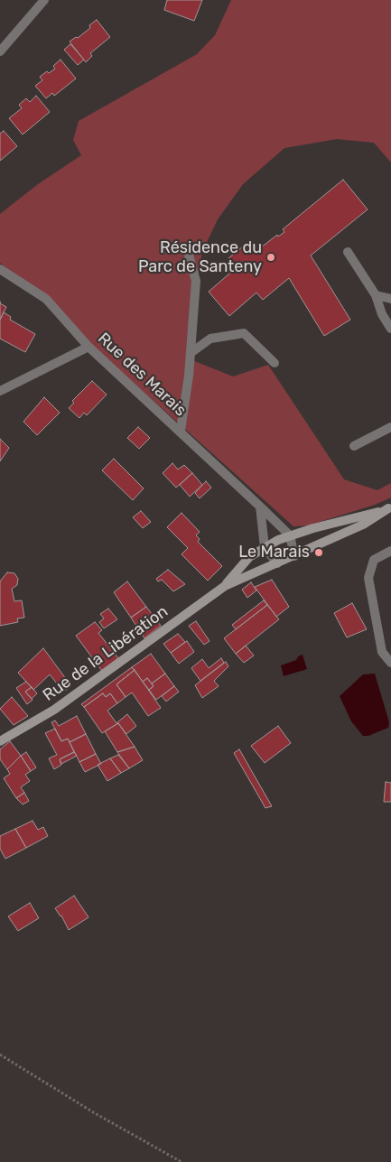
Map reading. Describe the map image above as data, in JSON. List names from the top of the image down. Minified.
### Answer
{"streets":{"street":["Rue des Marais","Rue de la Libération"]},"crossings":[["Rue des Marais","Rue de la Libération"]],"places":["Résidence du Parc de Santeny","Le Marais"]}
